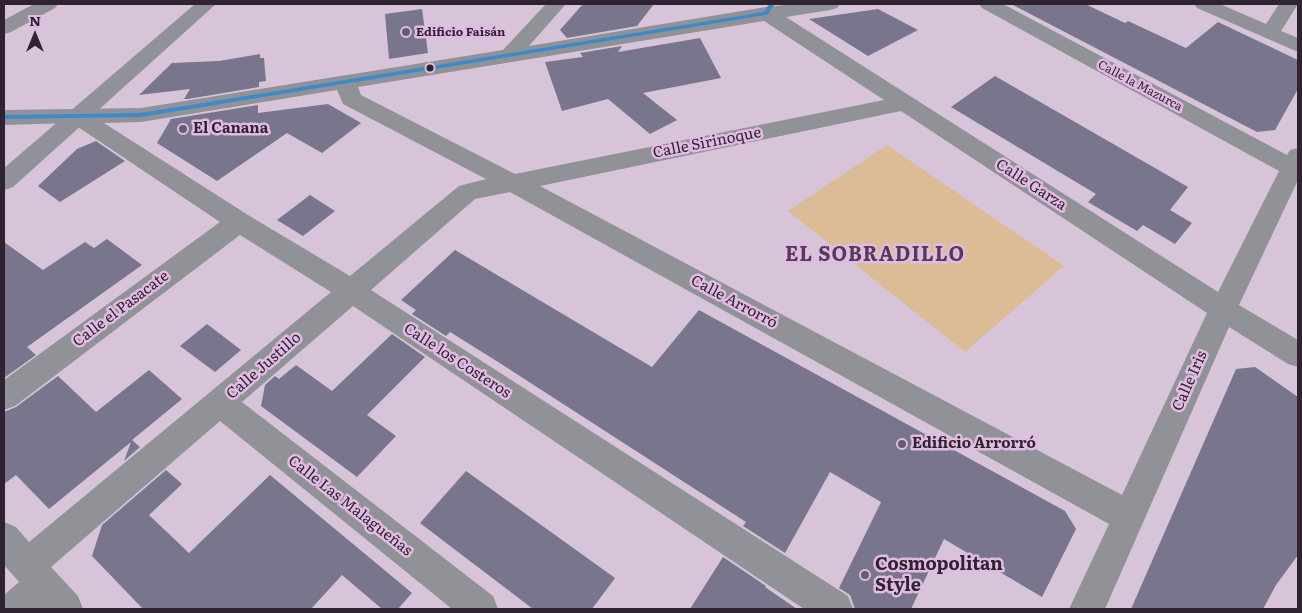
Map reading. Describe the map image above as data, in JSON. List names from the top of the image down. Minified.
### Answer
{"streets":{"street":["Calle la Mazurca","Calle Sirinoque","Calle Garza","Calle Arrorró","Calle el Pasacate","Calle los Costeros","Calle Justillo","Calle Iris","Calle Las Malagueñas"]},"crossings":[["Calle la Mazurca","Calle Iris"],["Calle Sirinoque","Calle Garza"],["Calle Sirinoque","Calle Arrorró"],["Calle Sirinoque","Calle Justillo"],["Calle Garza","Calle Iris"],["Calle Arrorró","Calle Justillo"],["Calle Arrorró","Calle Iris"],["Calle el Pasacate","Calle los Costeros"],["Calle los Costeros","Calle Justillo"],["Calle Justillo","Calle Las Malagueñas"]],"districts":["EL SOBRADILLO"],"places":["Edificio Faisán","El Canana","Edificio Arrorró","Cosmopolitan Style"],"north":"top"}
